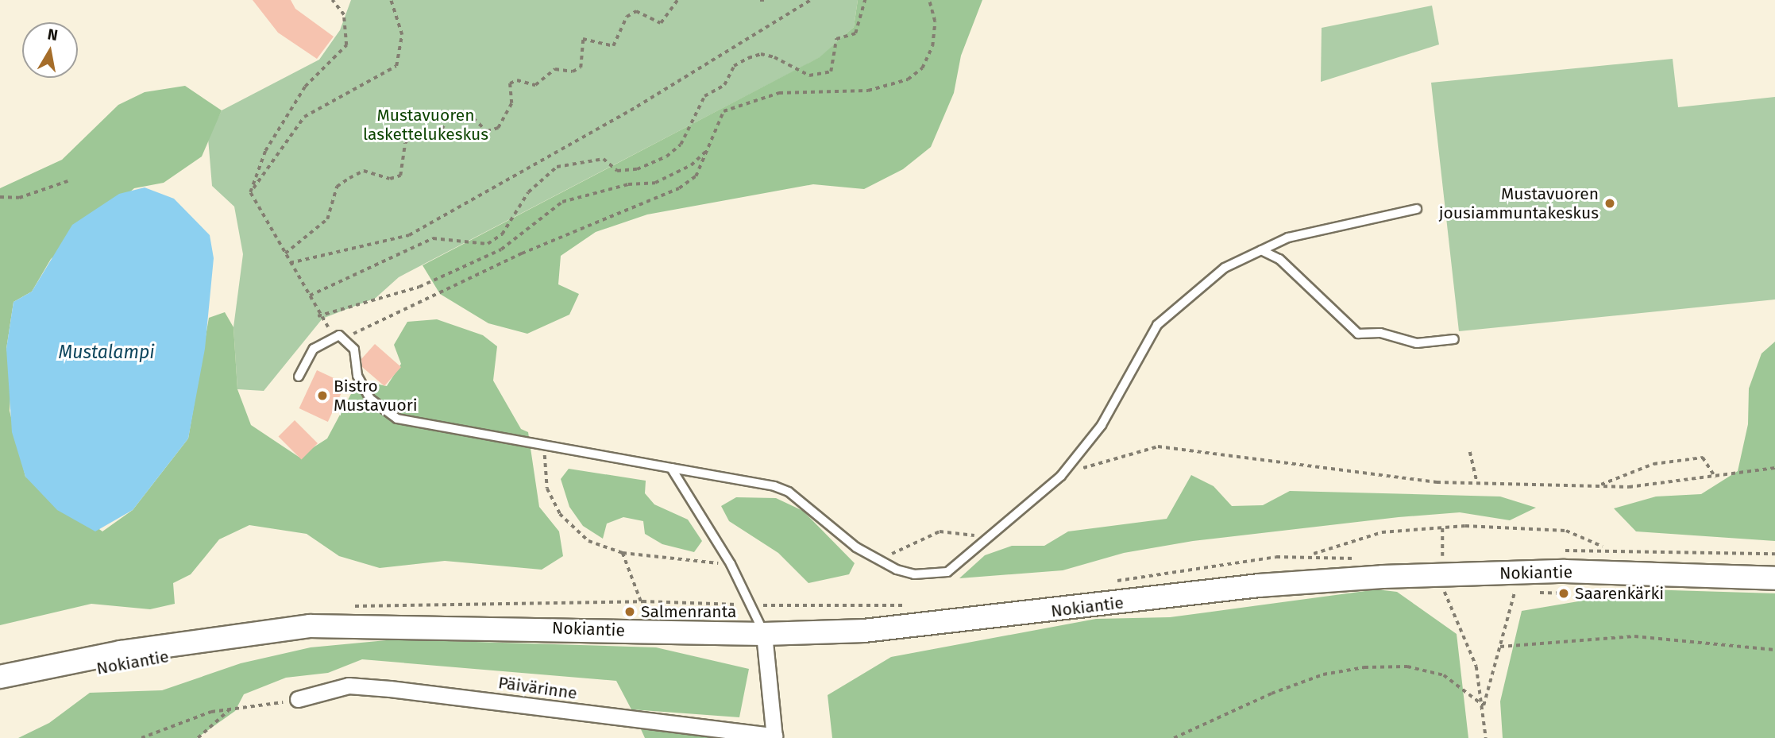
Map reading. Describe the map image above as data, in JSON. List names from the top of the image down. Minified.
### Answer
{"streets":{"main road":["Nokiantie"],"street":["Päivärinne"]},"water":["Mustalampi"],"parks":["Mustavuoren laskettelukeskus"],"places":["Mustavuoren jousiammuntakeskus","Bistro Mustavuori","Saarenkärki","Salmenranta"],"north":"top"}
